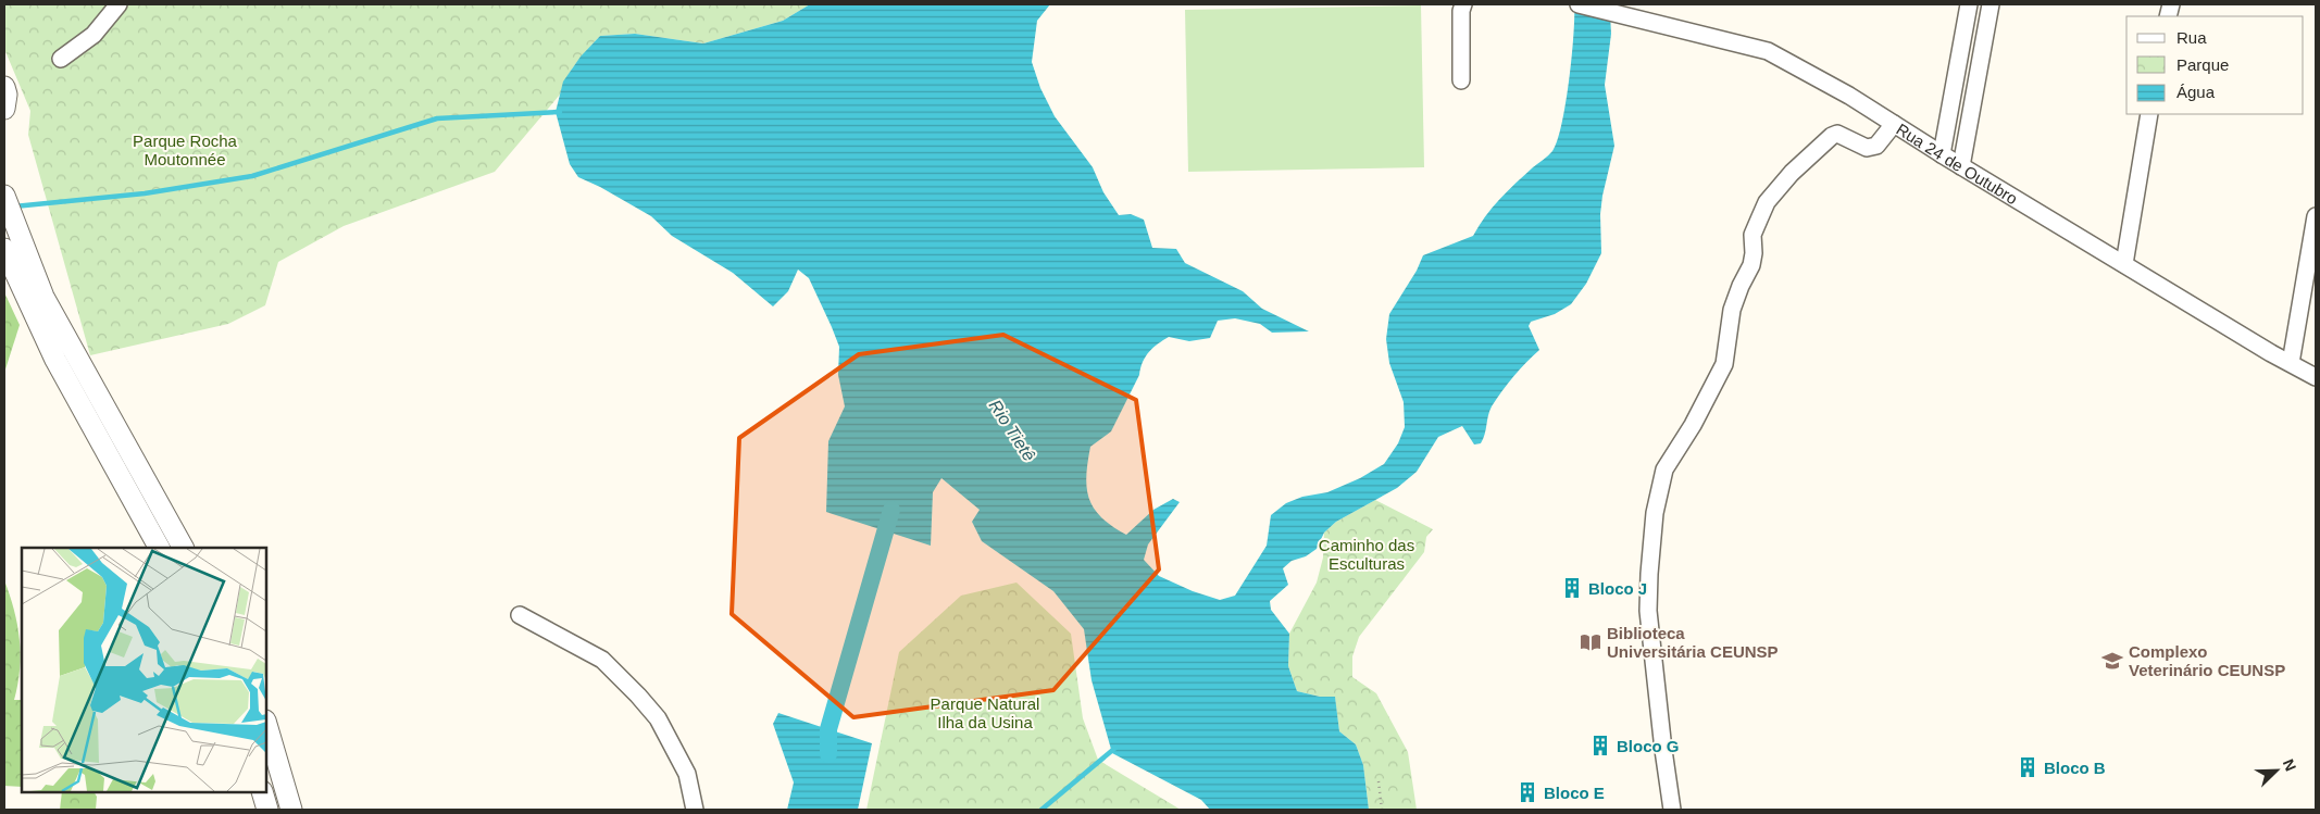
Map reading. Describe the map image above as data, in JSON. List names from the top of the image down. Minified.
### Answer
{"streets":{"street":["Rua 24 de Outubro"]},"water":["Rio Tietê"],"parks":["Parque Rocha Moutonnée","Caminho das Esculturas","Parque Natural Ilha da Usina"],"places":{"building":["Bloco J","Bloco G","Bloco B","Bloco E"],"library":["Biblioteca Universitária CEUNSP"],"school or university":["Complexo Veterinário CEUNSP"]},"legend":["Rua","Parque","Água"],"north":"top right"}
